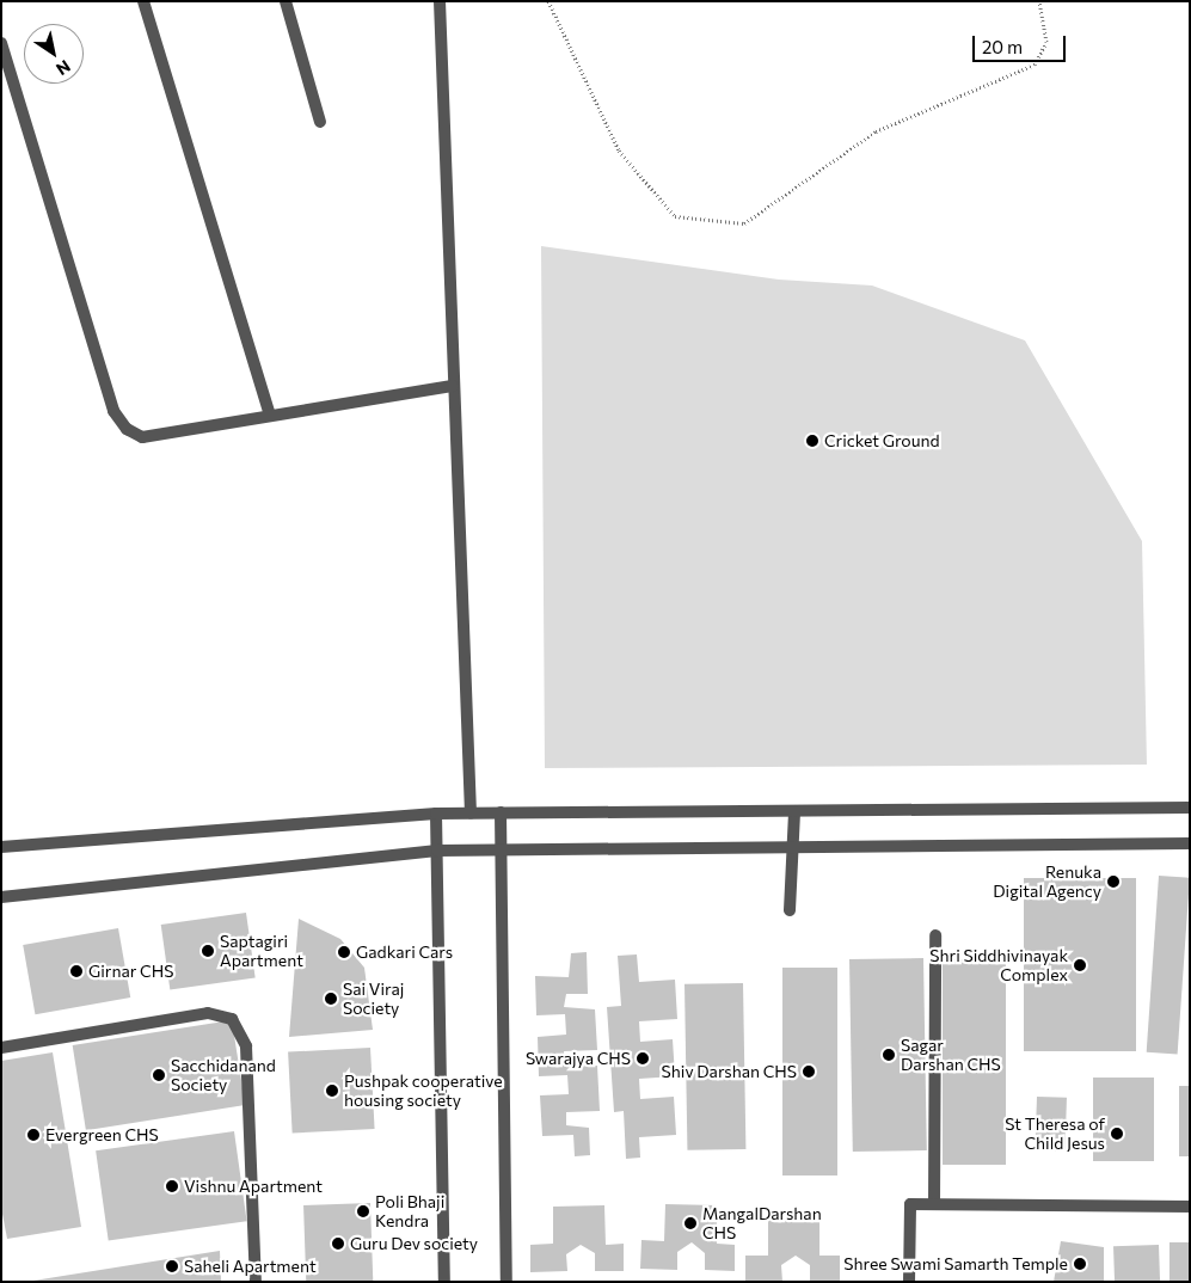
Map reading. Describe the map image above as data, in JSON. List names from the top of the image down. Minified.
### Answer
{"places":["Cricket Ground","Renuka Digital Agency","Saptagiri Apartment","Gadkari Cars","Shri Siddhivinayak Complex","Girnar CHS","Sai Viraj Society","Sagar Darshan CHS","Swarajya CHS","Shiv Darshan CHS","Sacchidanand Society","Pushpak cooperative housing society","St Theresa of Child Jesus","Evergreen CHS","Vishnu Apartment","Poli Bhaji Kendra","MangalDarshan CHS","Guru Dev society","Shree Swami Samarth Temple","Saheli Apartment"],"scale_bar":"20 m","north":"bottom right"}
